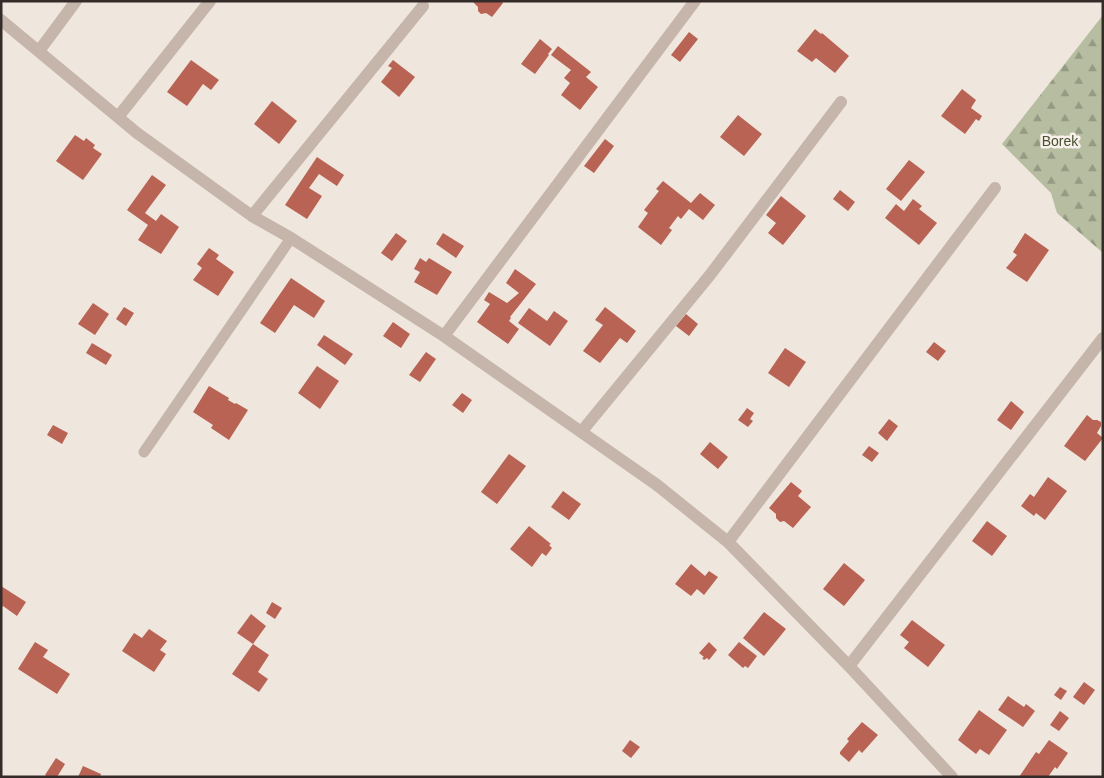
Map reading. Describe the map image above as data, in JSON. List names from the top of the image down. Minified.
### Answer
{"parks":["Borek"]}
